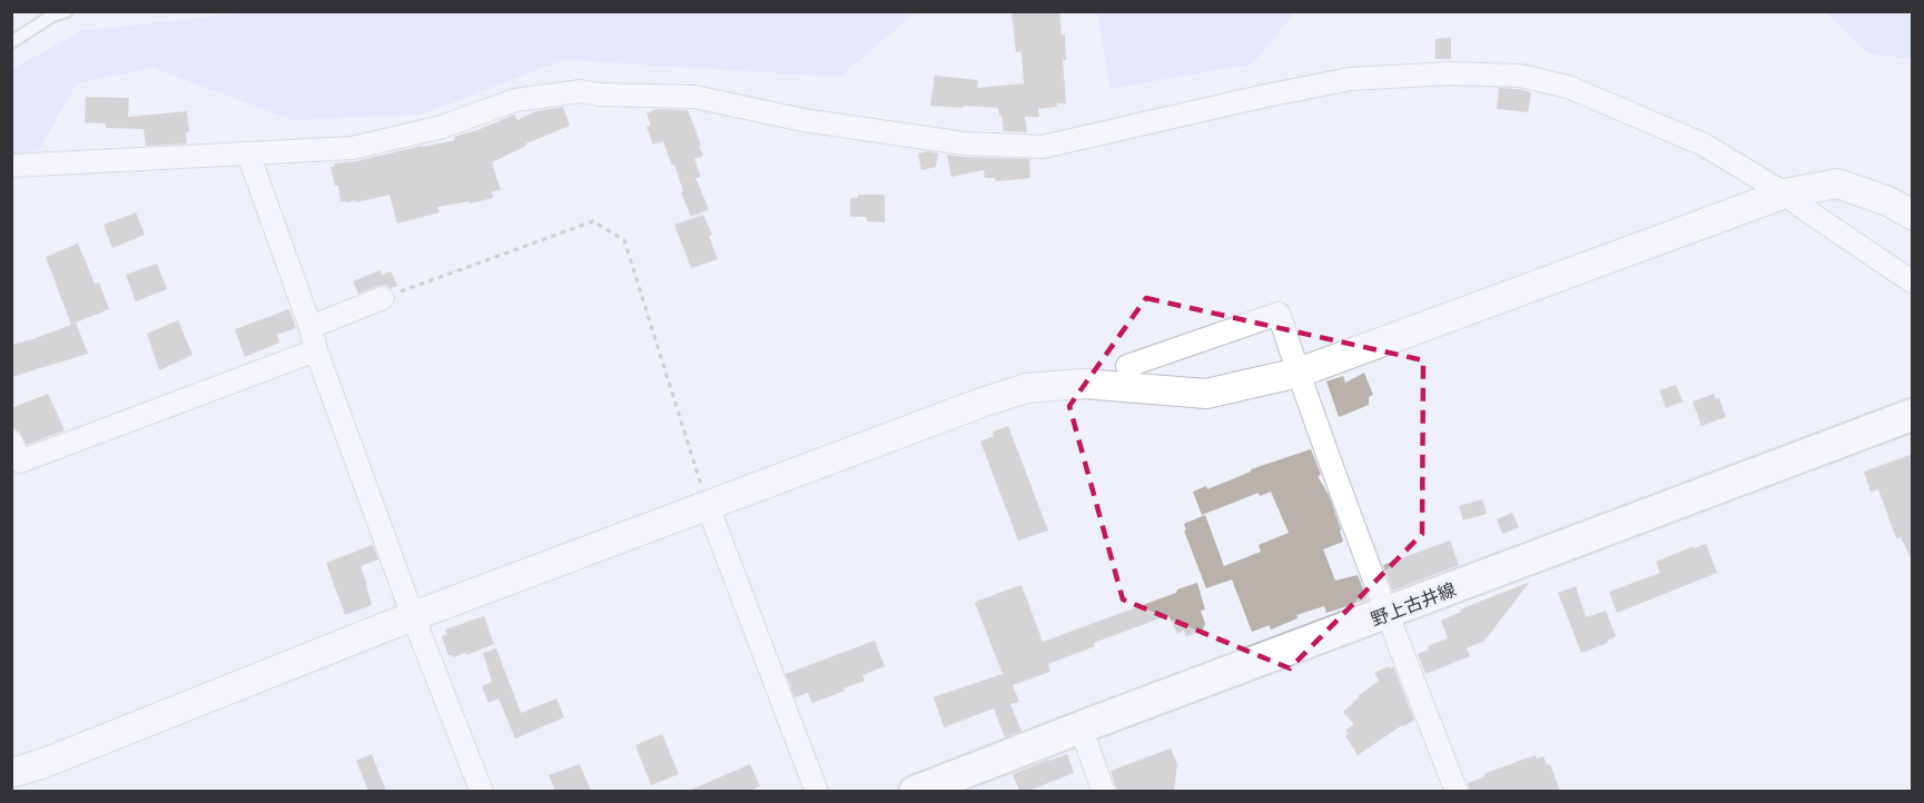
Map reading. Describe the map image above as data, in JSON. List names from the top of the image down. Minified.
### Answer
{"streets":{"main road":["野上古井線"]}}
